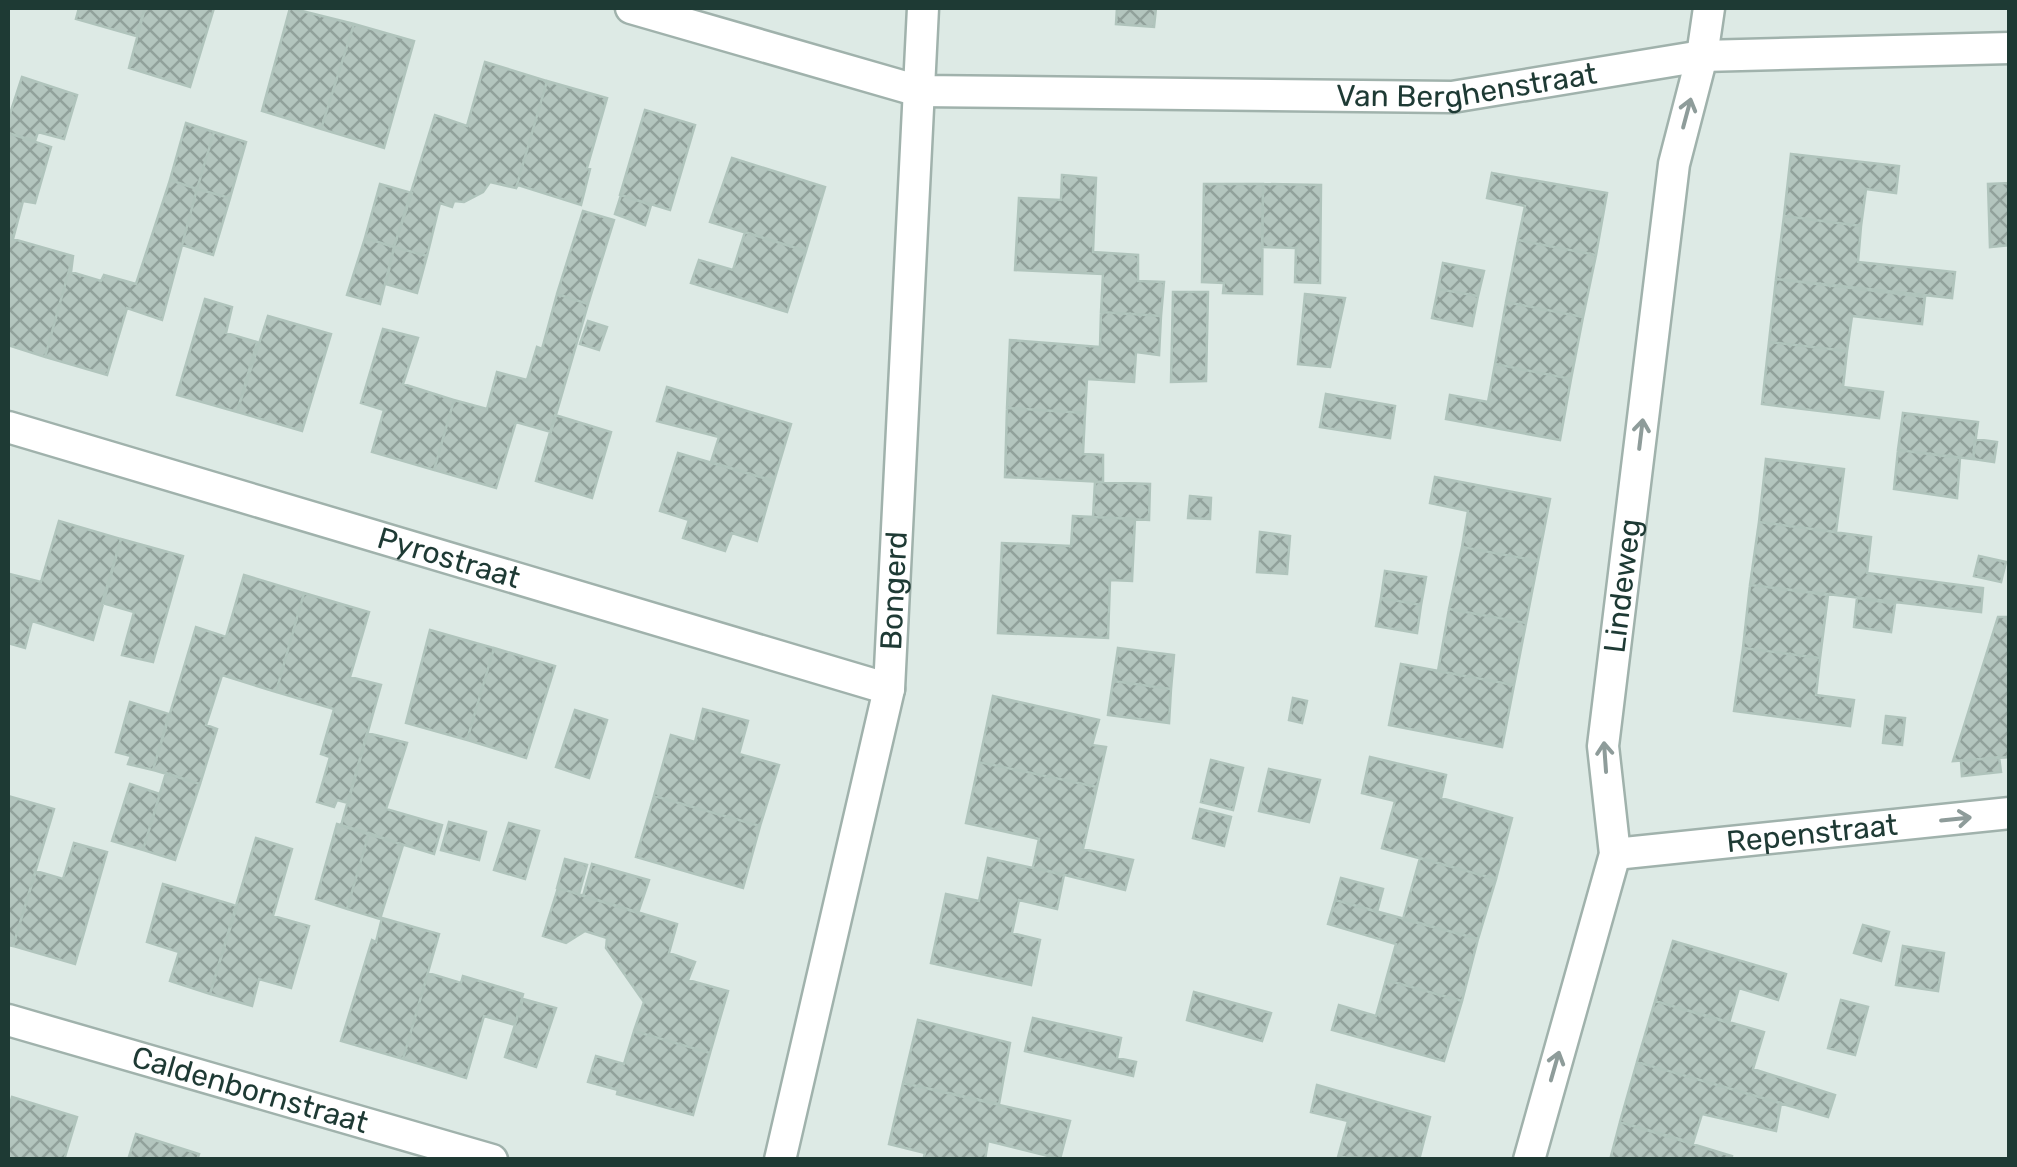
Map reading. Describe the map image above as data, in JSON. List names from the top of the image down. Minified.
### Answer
{"streets":{"street":["Van Berghenstraat","Pyrostraat","Lindeweg","Bongerd","Repenstraat","Caldenbornstraat"]},"crossings":[["Van Berghenstraat","Lindeweg"],["Van Berghenstraat","Bongerd"],["Pyrostraat","Bongerd"],["Lindeweg","Repenstraat"]],"one_way":["Lindeweg","Repenstraat"]}
